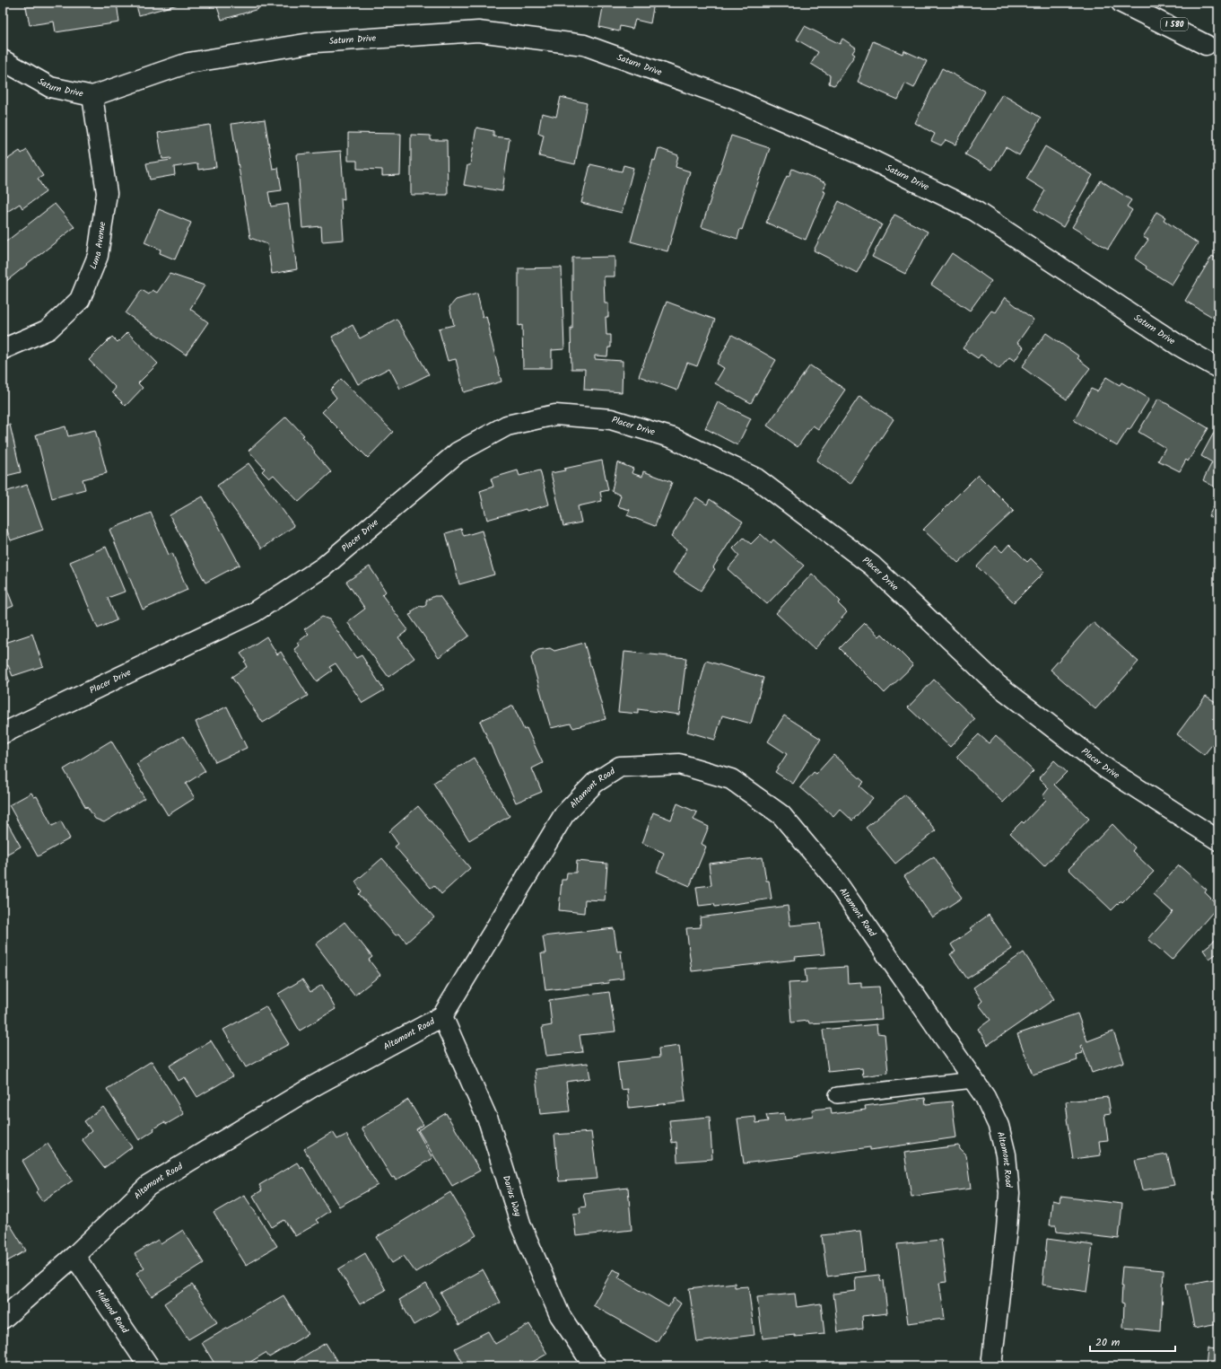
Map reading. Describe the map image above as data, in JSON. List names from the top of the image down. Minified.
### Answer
{"streets":{"main road":["I 580","Saturn Drive","Luna Avenue","Placer Drive","Altamont Road","Darius Way","Midland Road"]},"crossings":[["Saturn Drive","Luna Avenue"],["Altamont Road","Darius Way"],["Altamont Road","Midland Road"]],"scale_bar":"20 m"}
